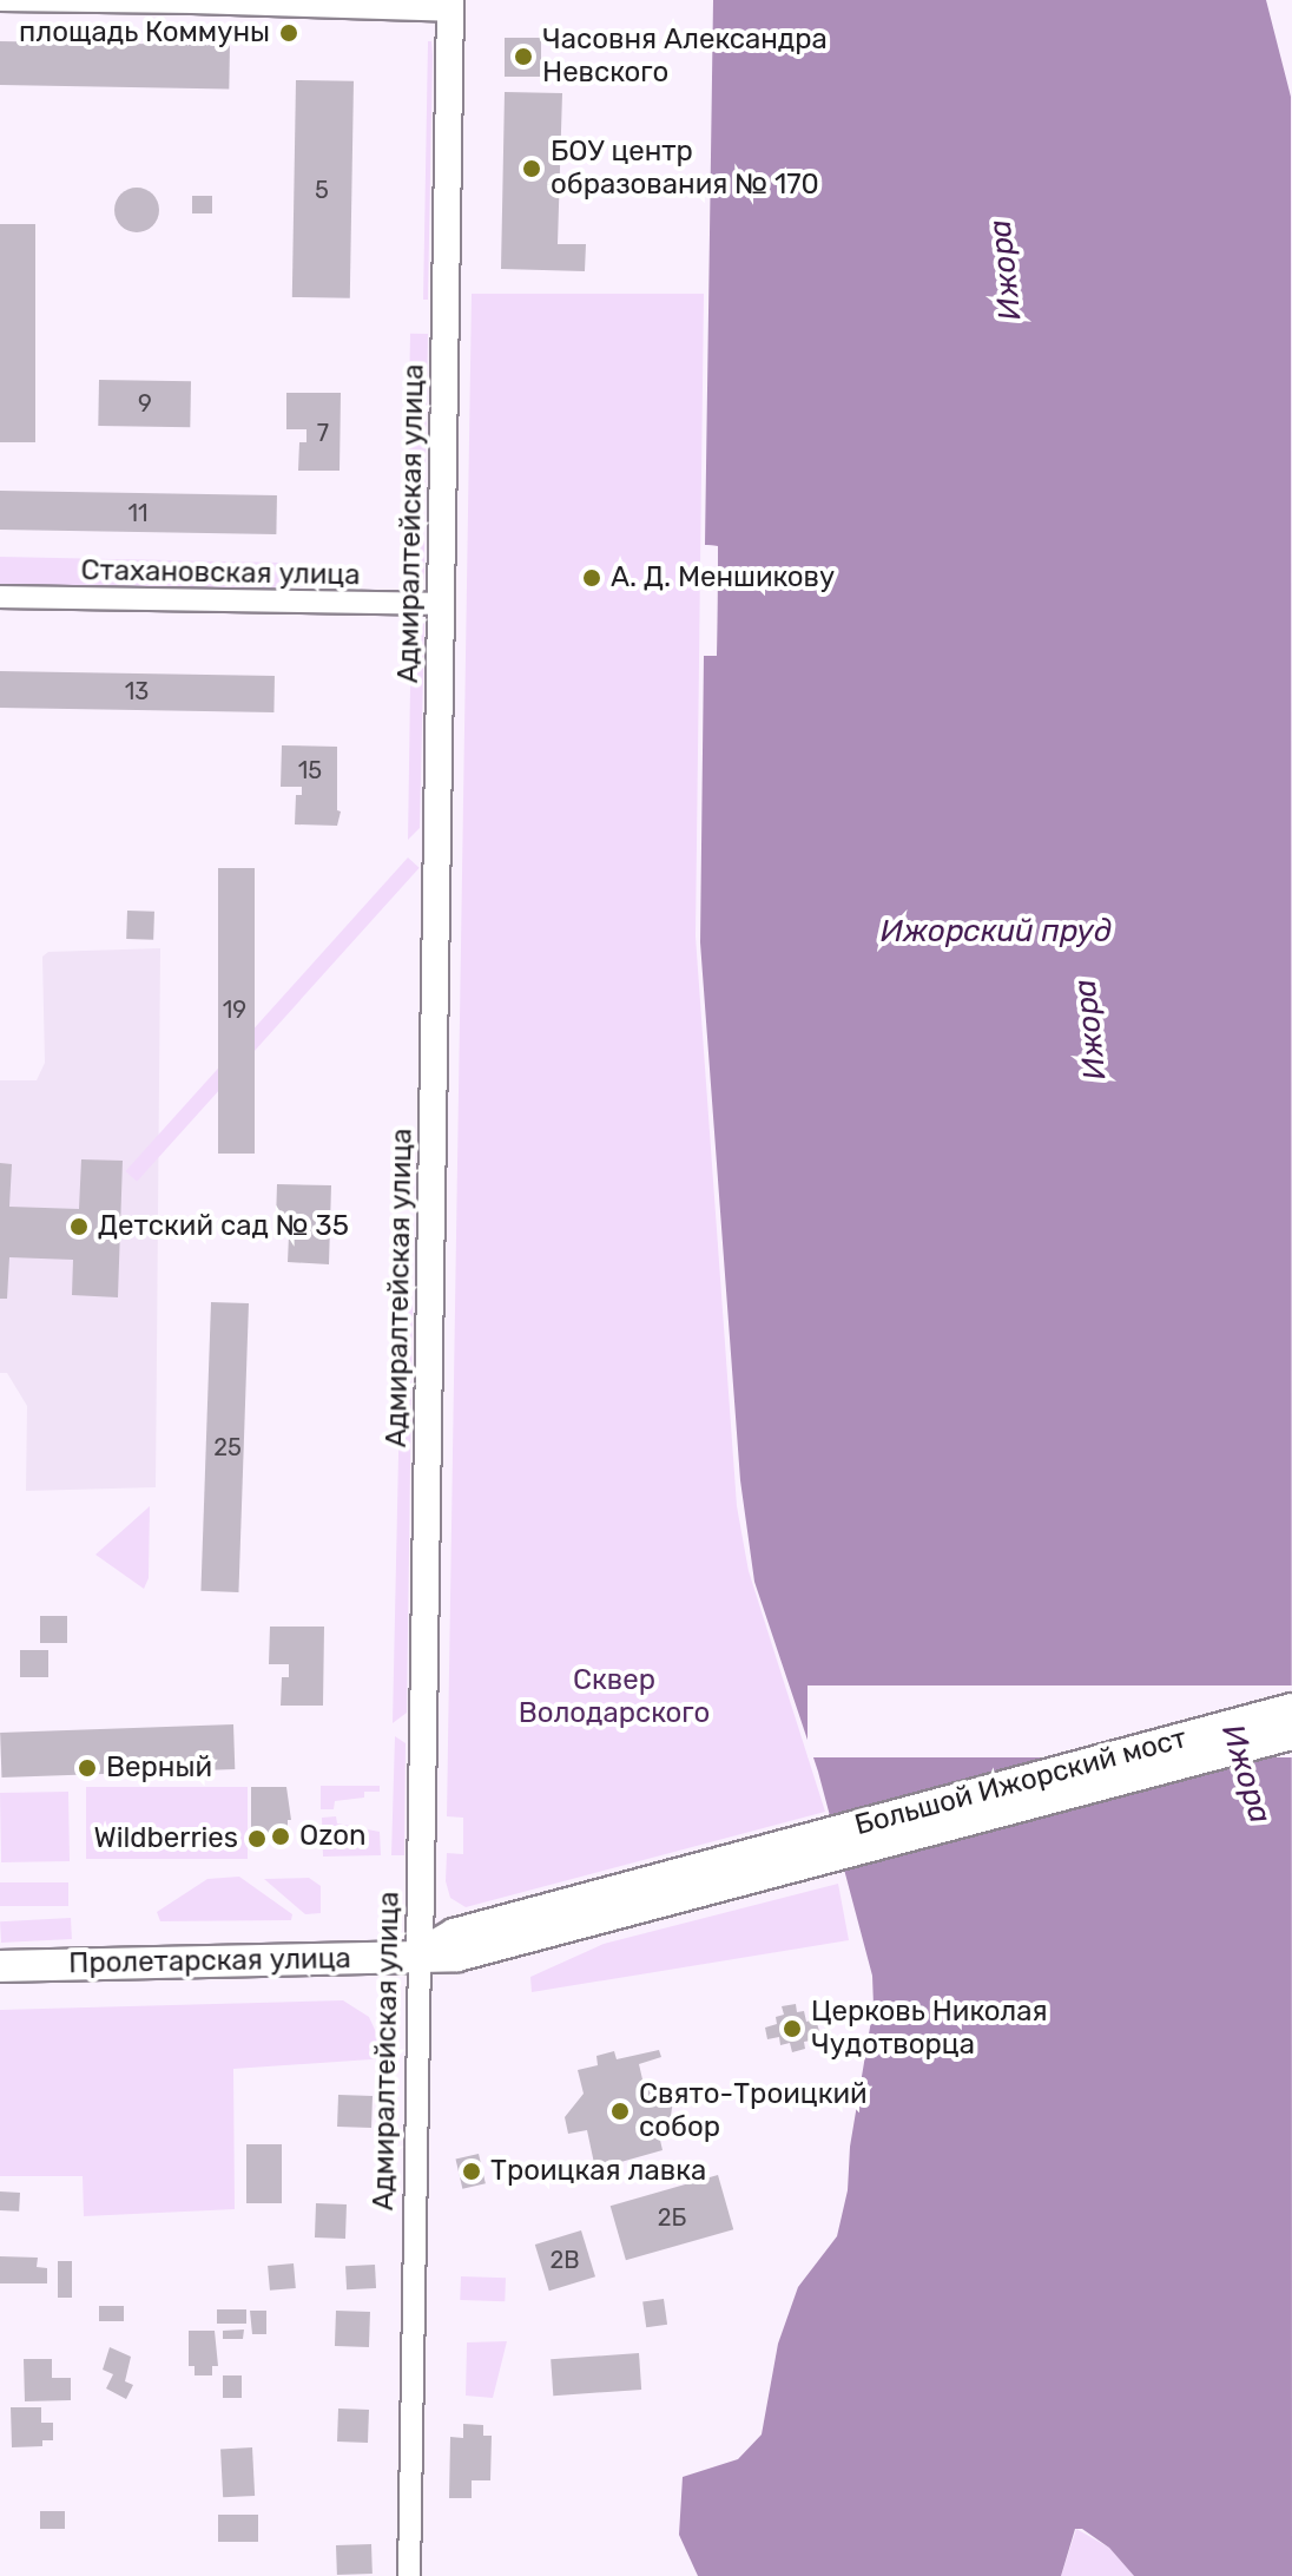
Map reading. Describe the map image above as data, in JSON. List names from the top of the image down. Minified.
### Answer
{"streets":{"main road":["Большой Ижорский мост","Пролетарская улица"],"street":["Адмиралтейская улица","Стахановская улица"]},"crossings":[["Адмиралтейская улица","Стахановская улица"],["Адмиралтейская улица","Пролетарская улица"],["Большой Ижорский мост","Пролетарская улица"]],"water":["Ижора","Ижорский пруд"],"parks":["Сквер Володарского"],"places":["площадь Коммуны","Часовня Александра Невского","БОУ центр образования № 170","А. Д. Меншикову","Детский сад № 35","Верный","Ozon","Wildberries","Церковь Николая Чудотворца","Свято-Троицкий собор","Троицкая лавка"],"house_numbers":["5","9","7","11","13","15","19","25","2Б","2В"]}
